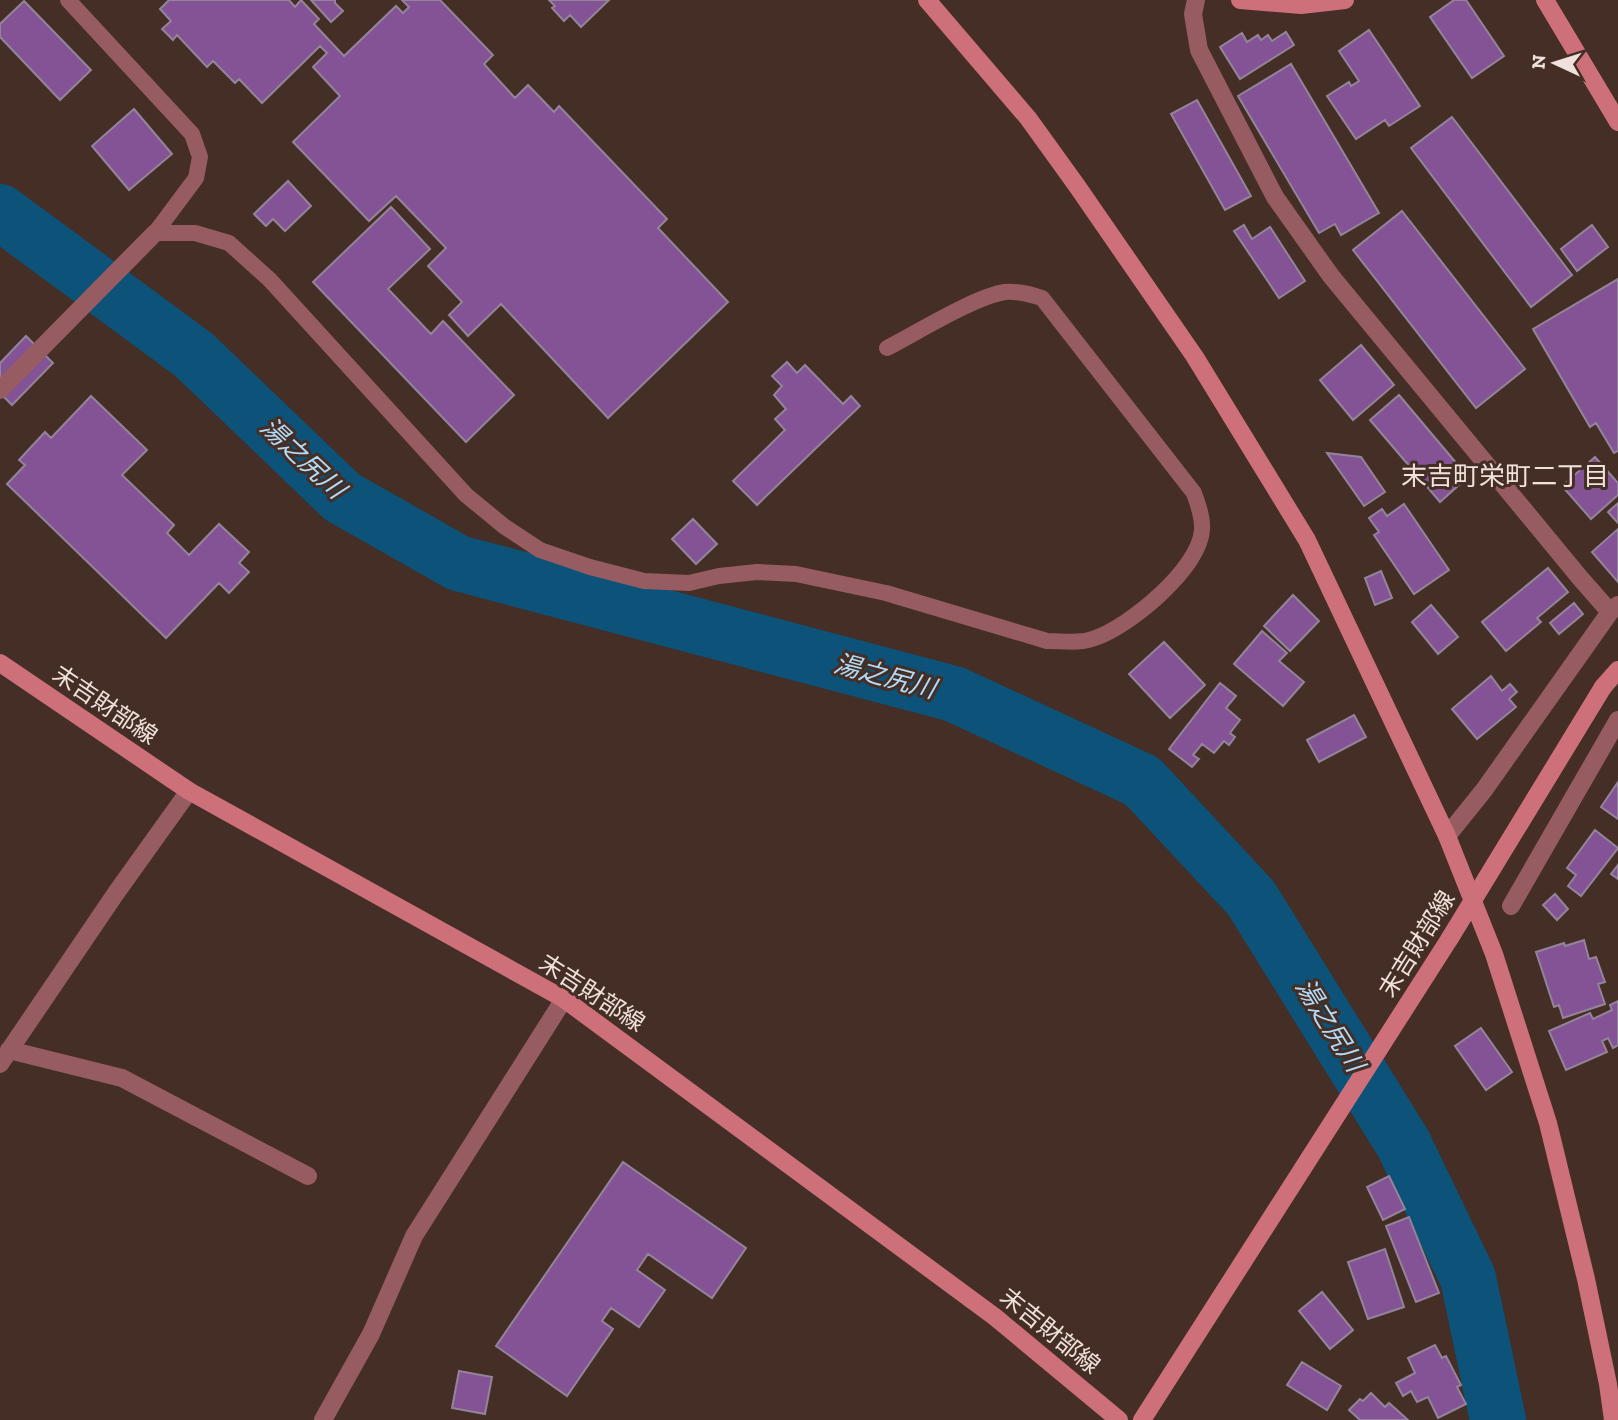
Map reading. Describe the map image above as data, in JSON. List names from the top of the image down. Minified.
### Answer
{"streets":{"main road":["末吉財部線"]},"districts":["末吉町栄町二丁目"],"water":["湯之尻川"],"north":"left"}
